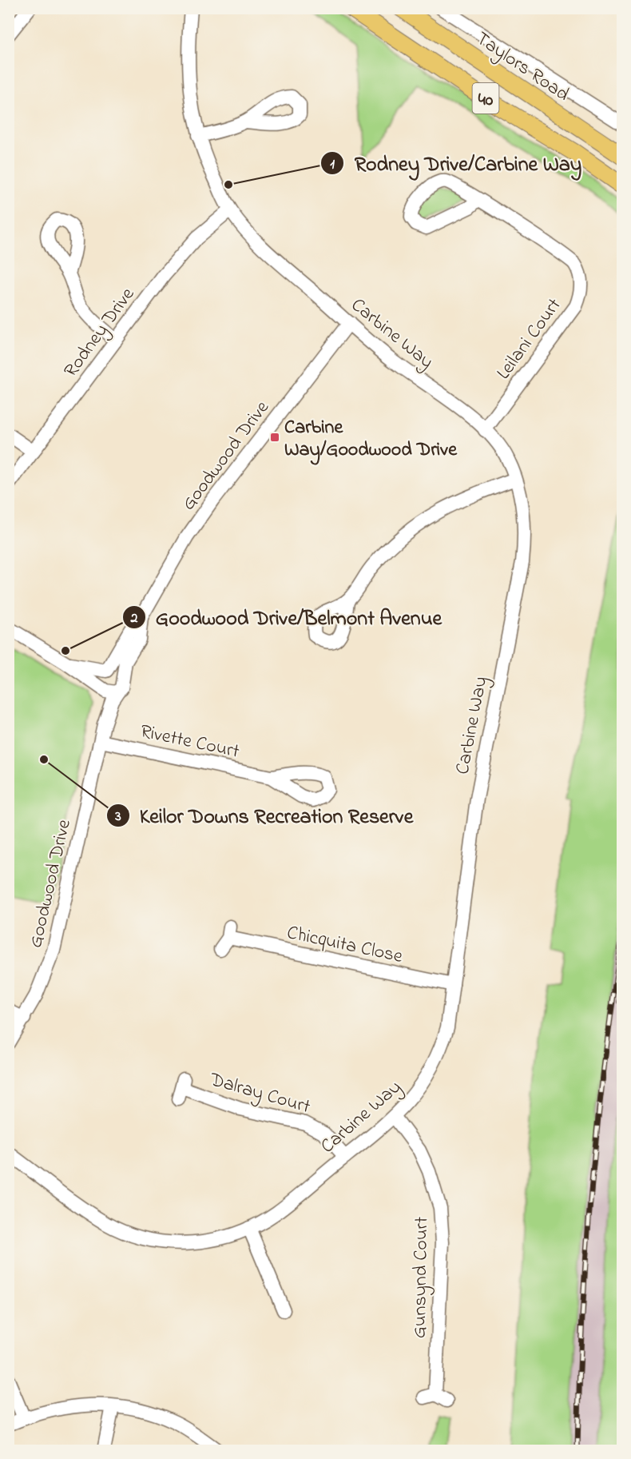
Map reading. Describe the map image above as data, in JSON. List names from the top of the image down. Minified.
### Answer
{"streets":{"main road":["Taylors Road","40"],"street":["Rodney Drive","Carbine Way","Leilani Court","Goodwood Drive","Rivette Court","Chicquita Close","Dalray Court","Gunsynd Court"]},"crossings":[["Rodney Drive","Carbine Way"],["Carbine Way","Leilani Court"],["Carbine Way","Goodwood Drive"],["Carbine Way","Chicquita Close"],["Carbine Way","Dalray Court"],["Carbine Way","Gunsynd Court"],["Goodwood Drive","Rivette Court"]],"places":{"other":["Rodney Drive/Carbine Way","Goodwood Drive/Belmont Avenue","Keilor Downs Recreation Reserve"],"transit":["Carbine Way/Goodwood Drive"]}}
